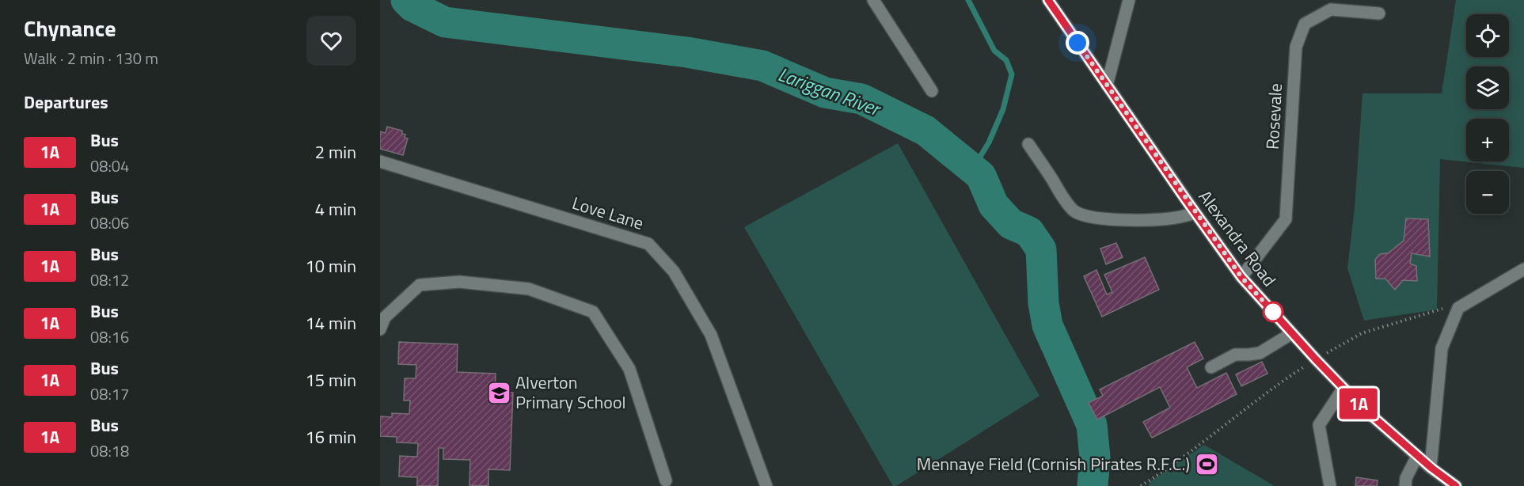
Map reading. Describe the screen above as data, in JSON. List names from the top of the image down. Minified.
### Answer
{"streets":{"street":["Rosevale","Love Lane","Alexandra Road"]},"crossings":[["Rosevale","Alexandra Road"]],"water":["Lariggan River"],"places":{"school or university":["Alverton Primary School"],"sports":["Mennaye Field (Cornish Pirates R.F.C.)"]},"lines":["bus line 1A"],"page":{"heading":[["Chynance","Walk · 2 min · 130 m"],"Departures"],"on_map":"1A","map_buttons":["+","−"],"list":[{"mark":"1A","name":"Bus","note":"08:04","value":"2 min"},{"mark":"1A","name":"Bus","note":"08:06","value":"4 min"},{"mark":"1A","name":"Bus","note":"08:12","value":"10 min"},{"mark":"1A","name":"Bus","note":"08:16","value":"14 min"},{"mark":"1A","name":"Bus","note":"08:17","value":"15 min"},{"mark":"1A","name":"Bus","note":"08:18","value":"16 min"}]}}
